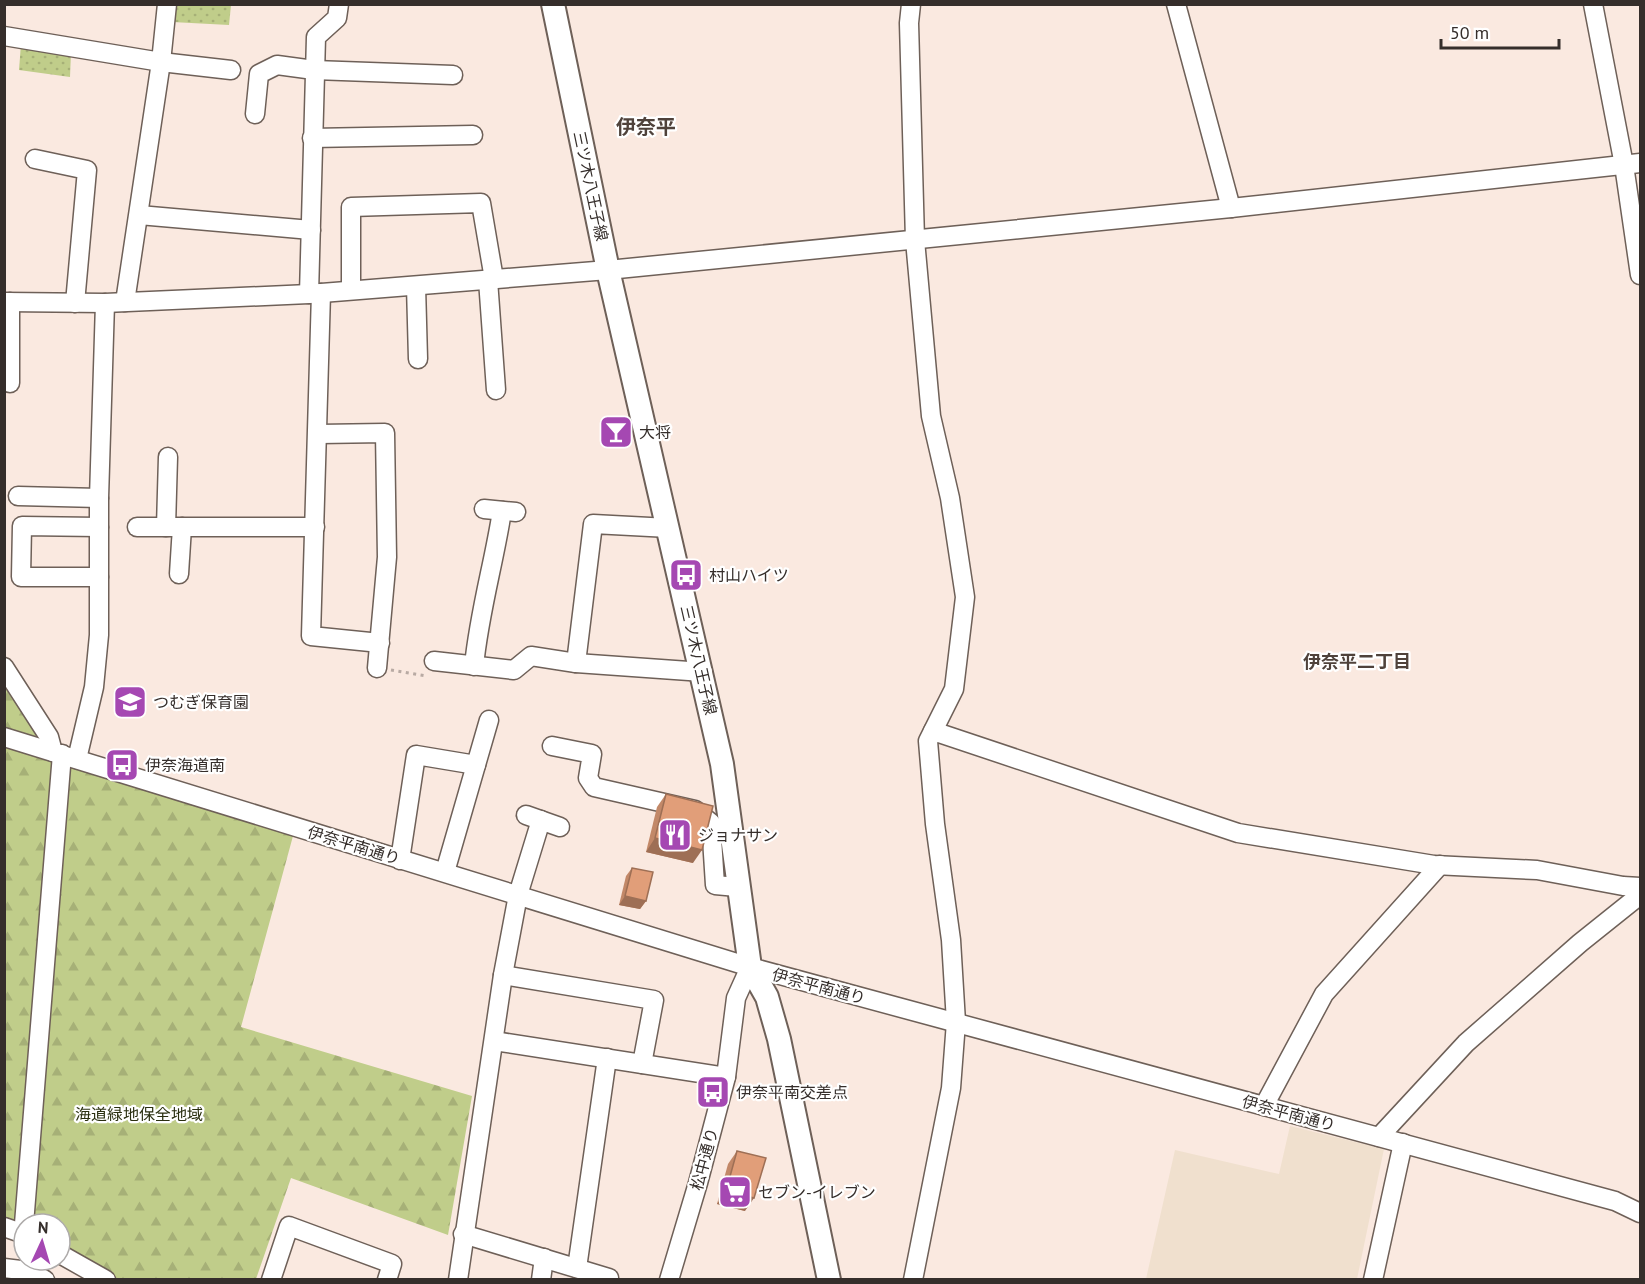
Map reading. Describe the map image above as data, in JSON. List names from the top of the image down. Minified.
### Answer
{"streets":{"main road":["三ツ木八王子線"],"street":["伊奈平南通り","松中通り"]},"crossings":[["三ツ木八王子線","伊奈平南通り"],["三ツ木八王子線","松中通り"],["伊奈平南通り","松中通り"]],"districts":["伊奈平","伊奈平二丁目"],"parks":["海道緑地保全地域"],"places":{"bar":["大将"],"bus stop":["村山ハイツ","伊奈海道南","伊奈平南交差点"],"school or university":["つむぎ保育園"],"restaurant":["ジョナサン"],"supermarket":["セブン-イレブン"]},"scale_bar":"50 m","north":"top"}
